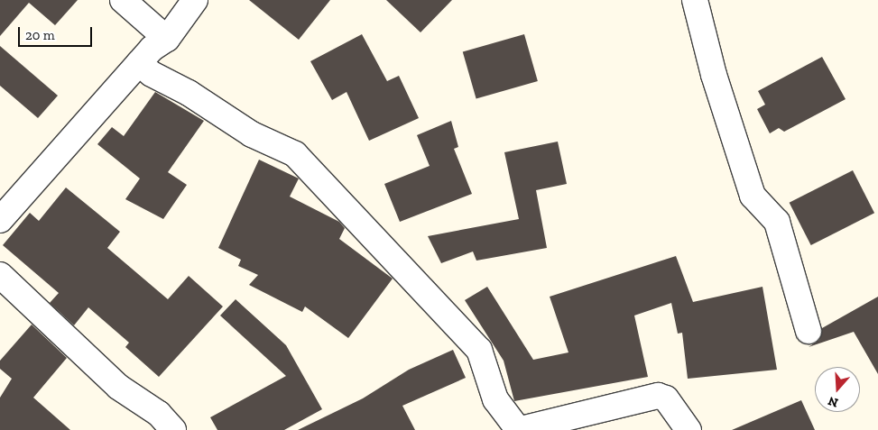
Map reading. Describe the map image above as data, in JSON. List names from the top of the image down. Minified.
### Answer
{"scale_bar":"20 m","north":"bottom"}
